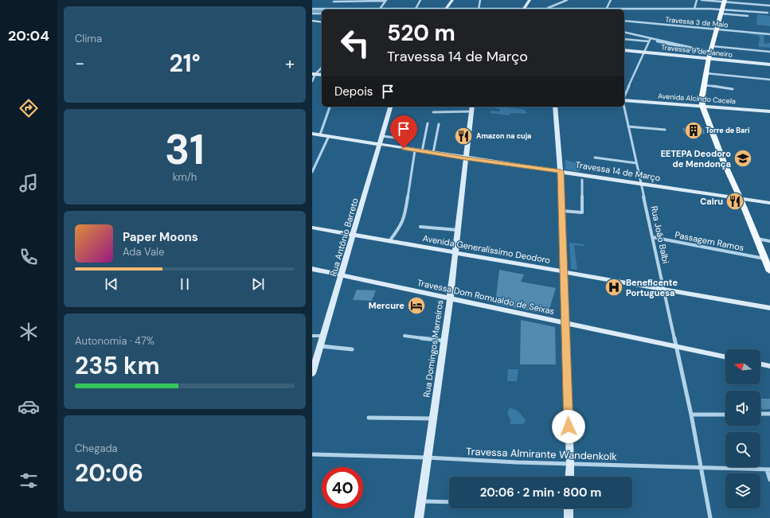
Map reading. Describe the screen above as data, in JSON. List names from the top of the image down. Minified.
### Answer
{"streets":{"street":["Travessa 3 de Maio","Travessa 9 de Janeiro","Avenida Alcindo Cacela","Travessa 14 de Março","Rua João Balbi","Rua Antônio Barreto","Passagem Ramos","Avenida Generalíssimo Deodoro","Travessa Dom Romualdo de Seixas","Rua Domingos Marreiros","Travessa Almirante Wandenkolk"]},"crossings":[["Travessa 14 de Março","Rua João Balbi"],["Travessa 14 de Março","Rua Antônio Barreto"],["Travessa 14 de Março","Rua Domingos Marreiros"],["Rua João Balbi","Passagem Ramos"],["Rua João Balbi","Avenida Generalíssimo Deodoro"],["Rua João Balbi","Travessa Dom Romualdo de Seixas"],["Rua João Balbi","Travessa Almirante Wandenkolk"],["Rua Antônio Barreto","Avenida Generalíssimo Deodoro"],["Rua Antônio Barreto","Travessa Dom Romualdo de Seixas"],["Avenida Generalíssimo Deodoro","Rua Domingos Marreiros"],["Travessa Dom Romualdo de Seixas","Rua Domingos Marreiros"],["Rua Domingos Marreiros","Travessa Almirante Wandenkolk"]],"places":{"building":["Torre de Bari"],"restaurant":["Amazon na cuja","Cairu"],"school or university":["EETEPA Deodoro de Mendonça"],"hospital":["Beneficente Portuguesa"],"hotel":["Mercure"]},"north":"left","page":{"tabs":"20:04","tile":["Clima",["31","km/h"],["Autonomia · 47%","235 km"],["Chegada","20:06"]],"turn":["520 m","Travessa 14 de Março"],"heat":["−","21°","+"],"then":"Depois","song":["Paper Moons","Ada Vale"],"limit":"40","trip":"20:06 · 2 min · 800 m"}}
